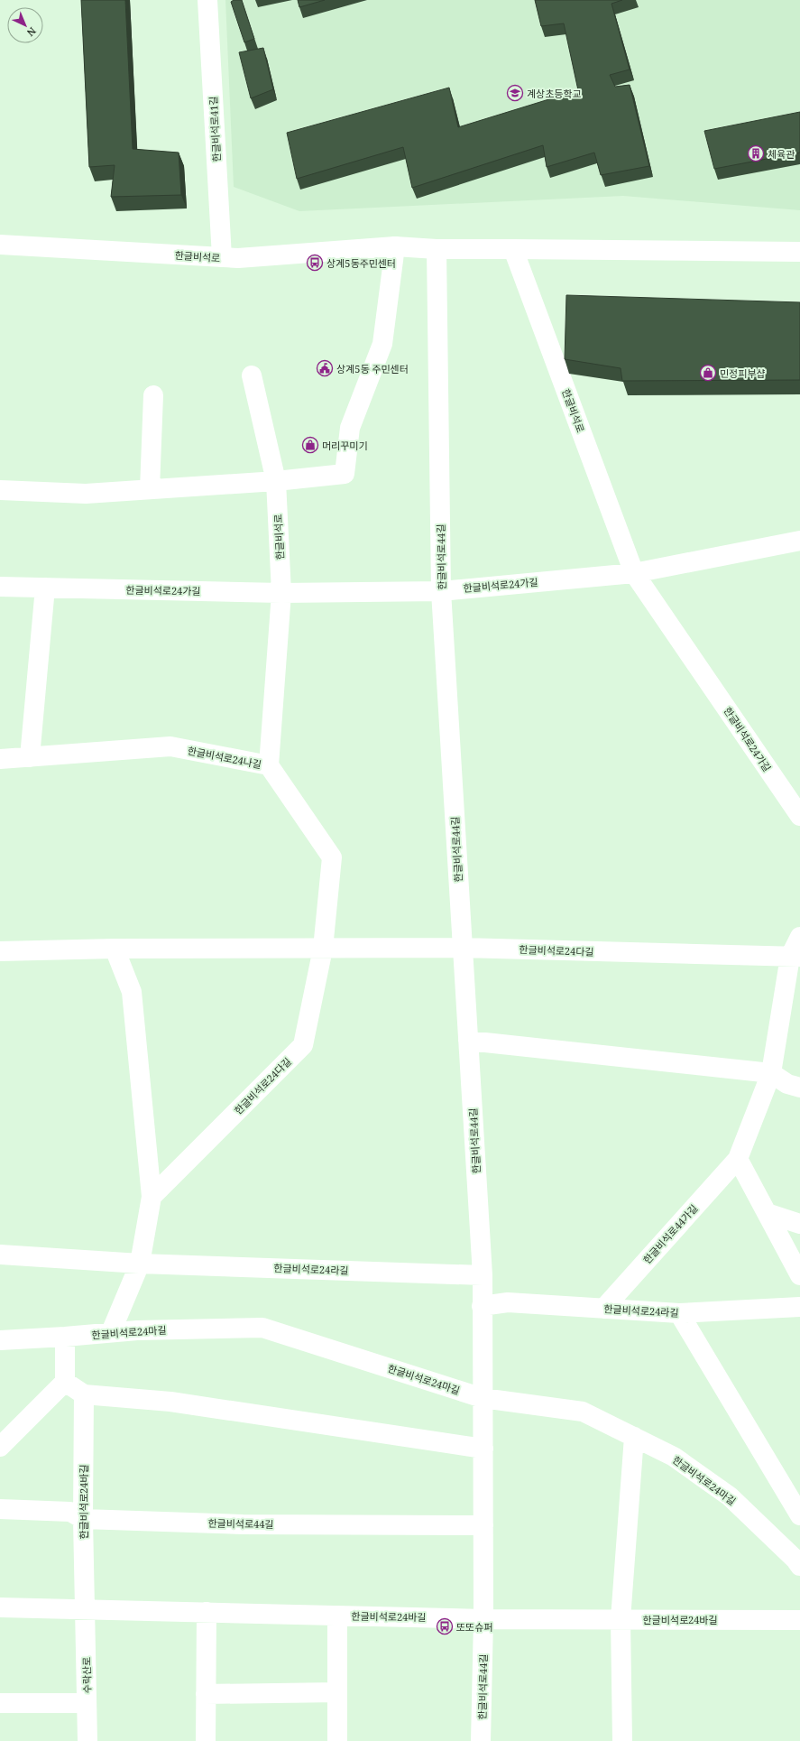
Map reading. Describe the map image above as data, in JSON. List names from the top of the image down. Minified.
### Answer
{"streets":{"street":["한글비석로41길","한글비석로","한글비석로44길","한글비석로24가길","한글비석로24나길","한글비석로24다길","한글비석로44가길","한글비석로24라길","한글비석로24마길","한글비석로24바길","수락산로"]},"crossings":[["한글비석로41길","한글비석로"],["한글비석로","한글비석로44길"],["한글비석로","한글비석로24가길"],["한글비석로44길","한글비석로24가길"],["한글비석로44길","한글비석로24다길"],["한글비석로44길","한글비석로24라길"],["한글비석로44길","한글비석로24마길"],["한글비석로44길","한글비석로24바길"],["한글비석로24나길","한글비석로24다길"],["한글비석로44가길","한글비석로24라길"],["한글비석로24바길","수락산로"]],"places":{"school or university":["계상초등학교"],"building":["체육관"],"bus stop":["상계5동주민센터","또또슈퍼"],"public building":["상계5동 주민센터"],"shop":["민정피부샵","머리꾸미기"]},"north":"bottom right"}
